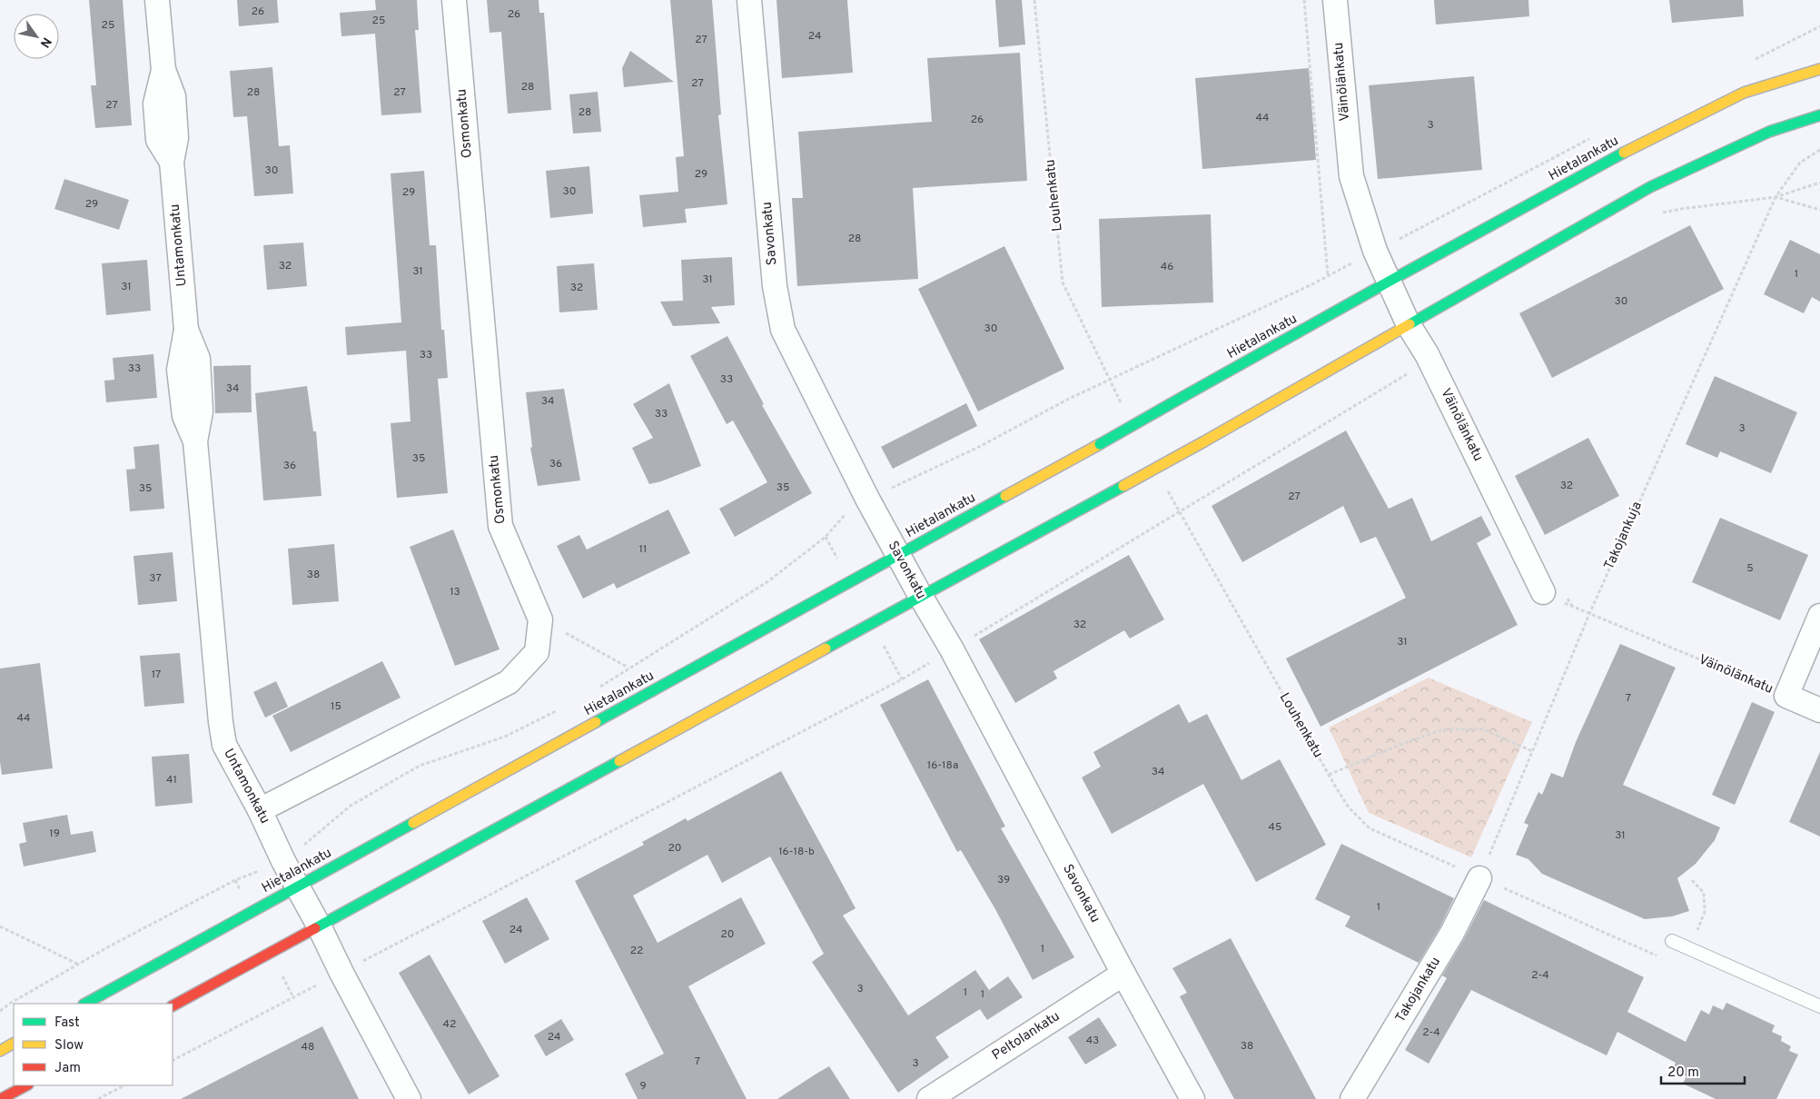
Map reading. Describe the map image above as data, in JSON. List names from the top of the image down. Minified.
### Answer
{"streets":{"main road":["Hietalankatu"],"street":["Väinölänkatu","Osmonkatu","Savonkatu","Untamonkatu","Takojankatu","Peltolankatu"],"path":["Louhenkatu","Takojankuja"]},"crossings":[["Väinölänkatu","Hietalankatu"],["Väinölänkatu","Takojankuja"],["Osmonkatu","Untamonkatu"],["Hietalankatu","Savonkatu"],["Hietalankatu","Untamonkatu"],["Louhenkatu","Takojankuja"],["Louhenkatu","Takojankatu"],["Savonkatu","Peltolankatu"],["Takojankuja","Takojankatu"]],"house_numbers":["26","26","25","25","24","27","27","28","28","27","27","28","44","26","3","30","29","30","29","29","28","32","46","31","1","31","31","32","30","30","33","33","33","34","34","33","3","35","36","36","32","35","35","27","11","5","38","37","13","32","31","17","7","15","44","16-18a","34","41","45","19","31","20","16-18-b","39","1","24","20","1","22","2-4","3","1","1","42","2-4","24","43","38","48","7","3","9"],"legend":["Fast","Slow","Jam"],"scale_bar":"20 m","north":"bottom right"}
